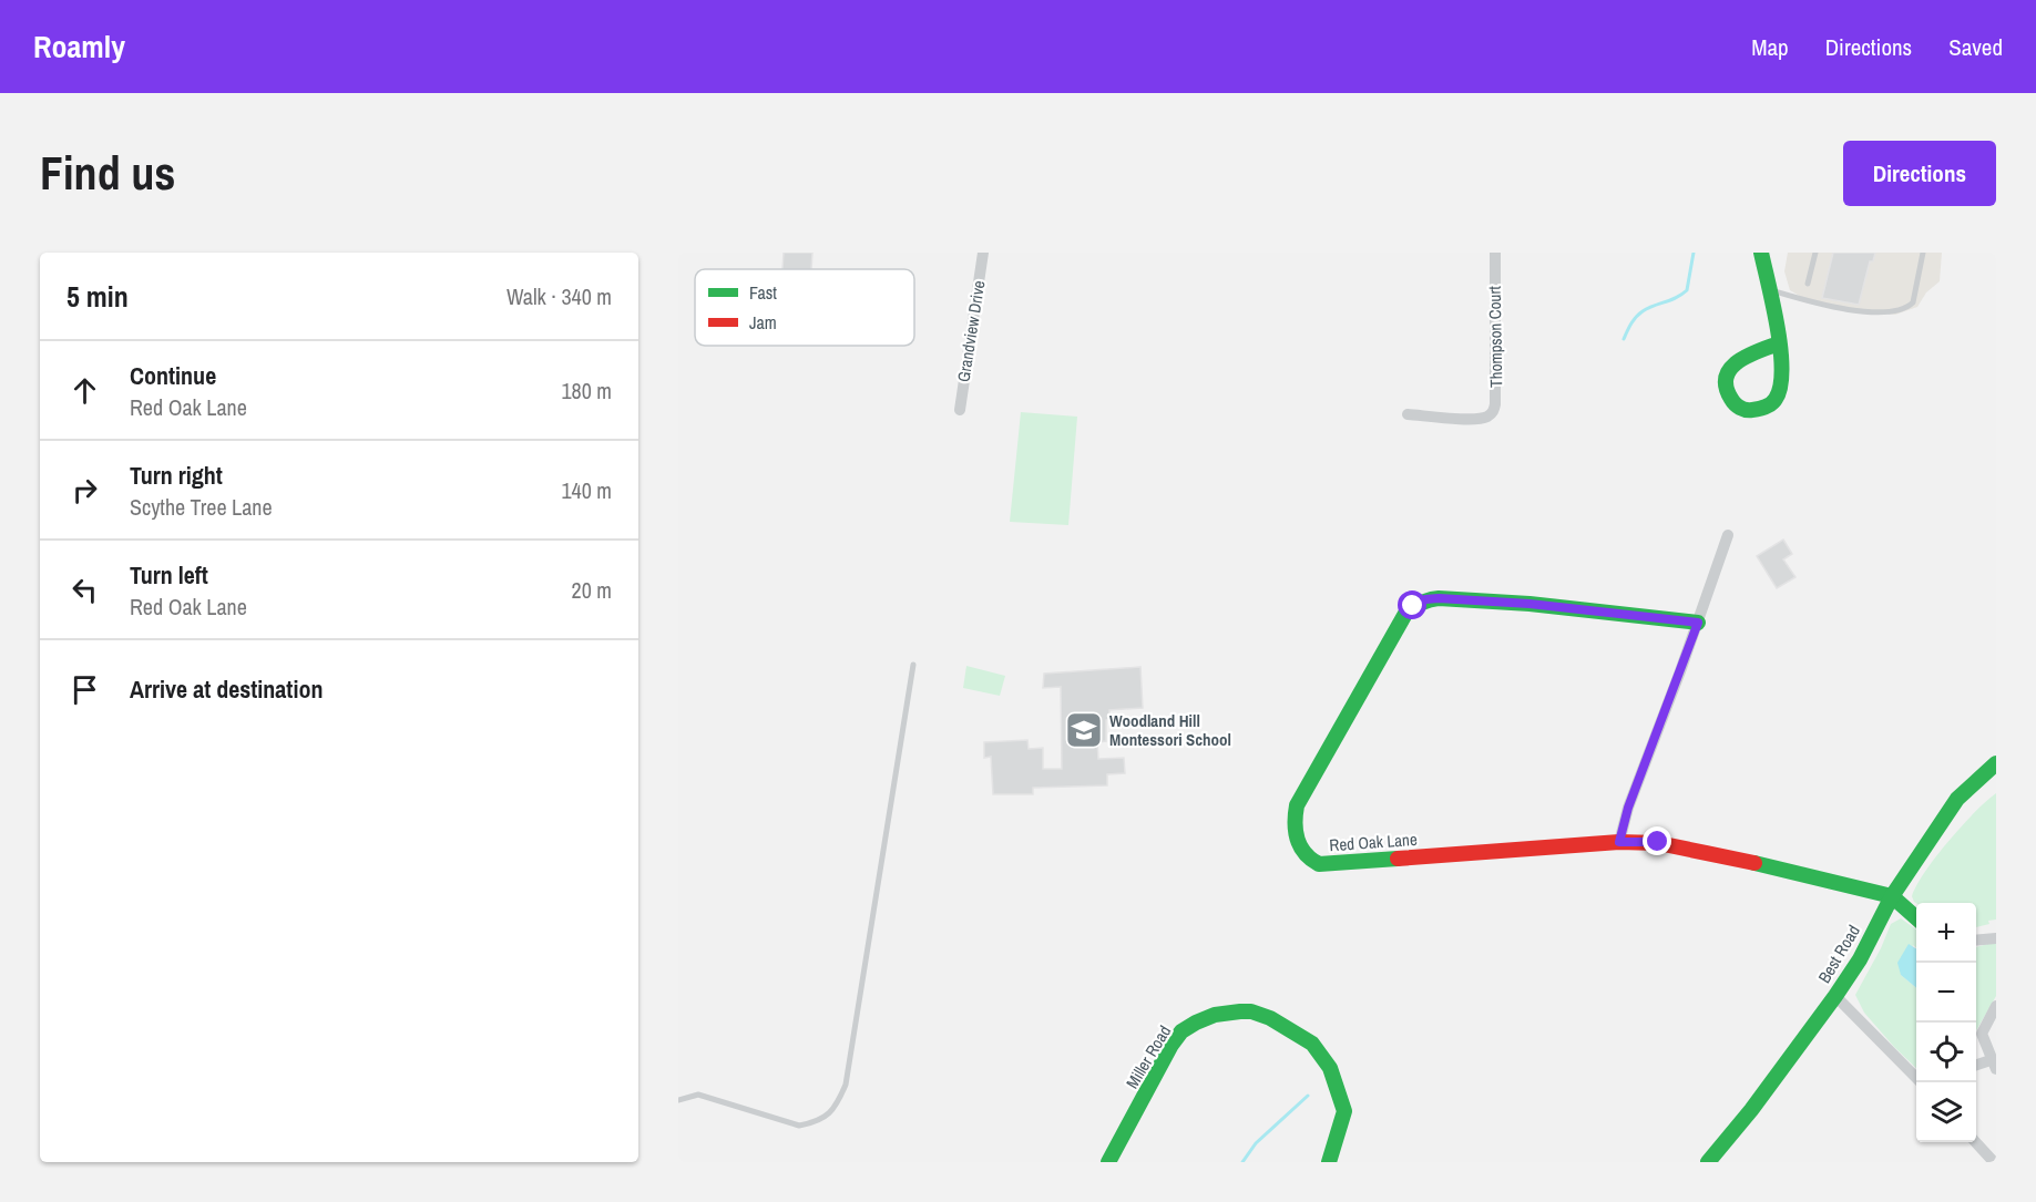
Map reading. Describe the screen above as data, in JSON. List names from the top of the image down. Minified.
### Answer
{"streets":{"street":["Grandview Drive","Thompson Court","Red Oak Lane","Best Road","Miller Road"]},"crossings":[["Red Oak Lane","Best Road"]],"places":{"school or university":["Woodland Hill Montessori School"]},"legend":["Fast","Jam"],"page":{"header":"Roamly","nav":["Map","Directions","Saved"],"buttons":"Directions","title":"Find us","heading":["5 min","Walk · 340 m"],"list":[["Continue","Red Oak Lane","180 m"],["Turn right","Scythe Tree Lane","140 m"],["Turn left","Red Oak Lane","20 m"],"Arrive at destination"],"map_buttons":["+","−"]}}
